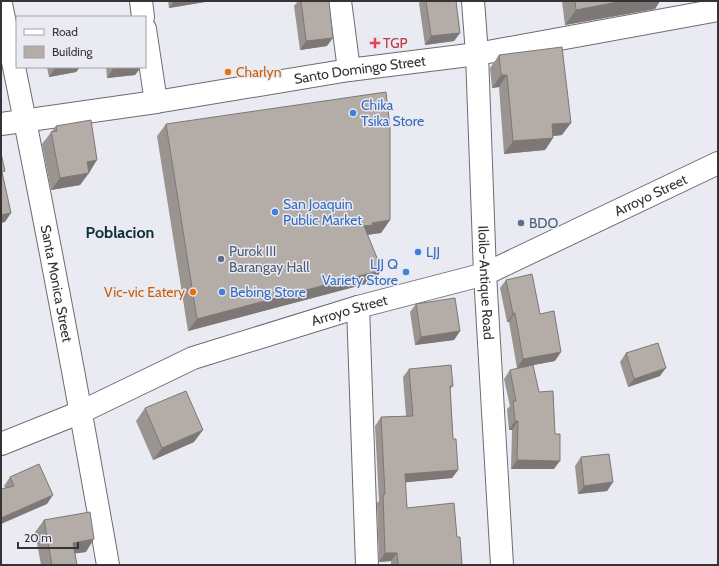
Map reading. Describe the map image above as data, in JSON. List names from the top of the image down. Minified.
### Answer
{"streets":{"street":["Santo Domingo Street","Arroyo Street","Iloilo-Antique Road","Santa Monica Street"]},"crossings":[["Santo Domingo Street","Iloilo-Antique Road"],["Santo Domingo Street","Santa Monica Street"],["Arroyo Street","Iloilo-Antique Road"],["Arroyo Street","Santa Monica Street"]],"districts":["Poblacion"],"places":{"health":["TGP"],"other":["Charlyn","Chika Tsika Store","San Joaquin Public Market","BDO","LJJ","Purok III Barangay Hall","LJJ Q Variety Store","Vic-vic Eatery","Bebing Store"]},"legend":["Road","Building"],"scale_bar":"20 m"}
